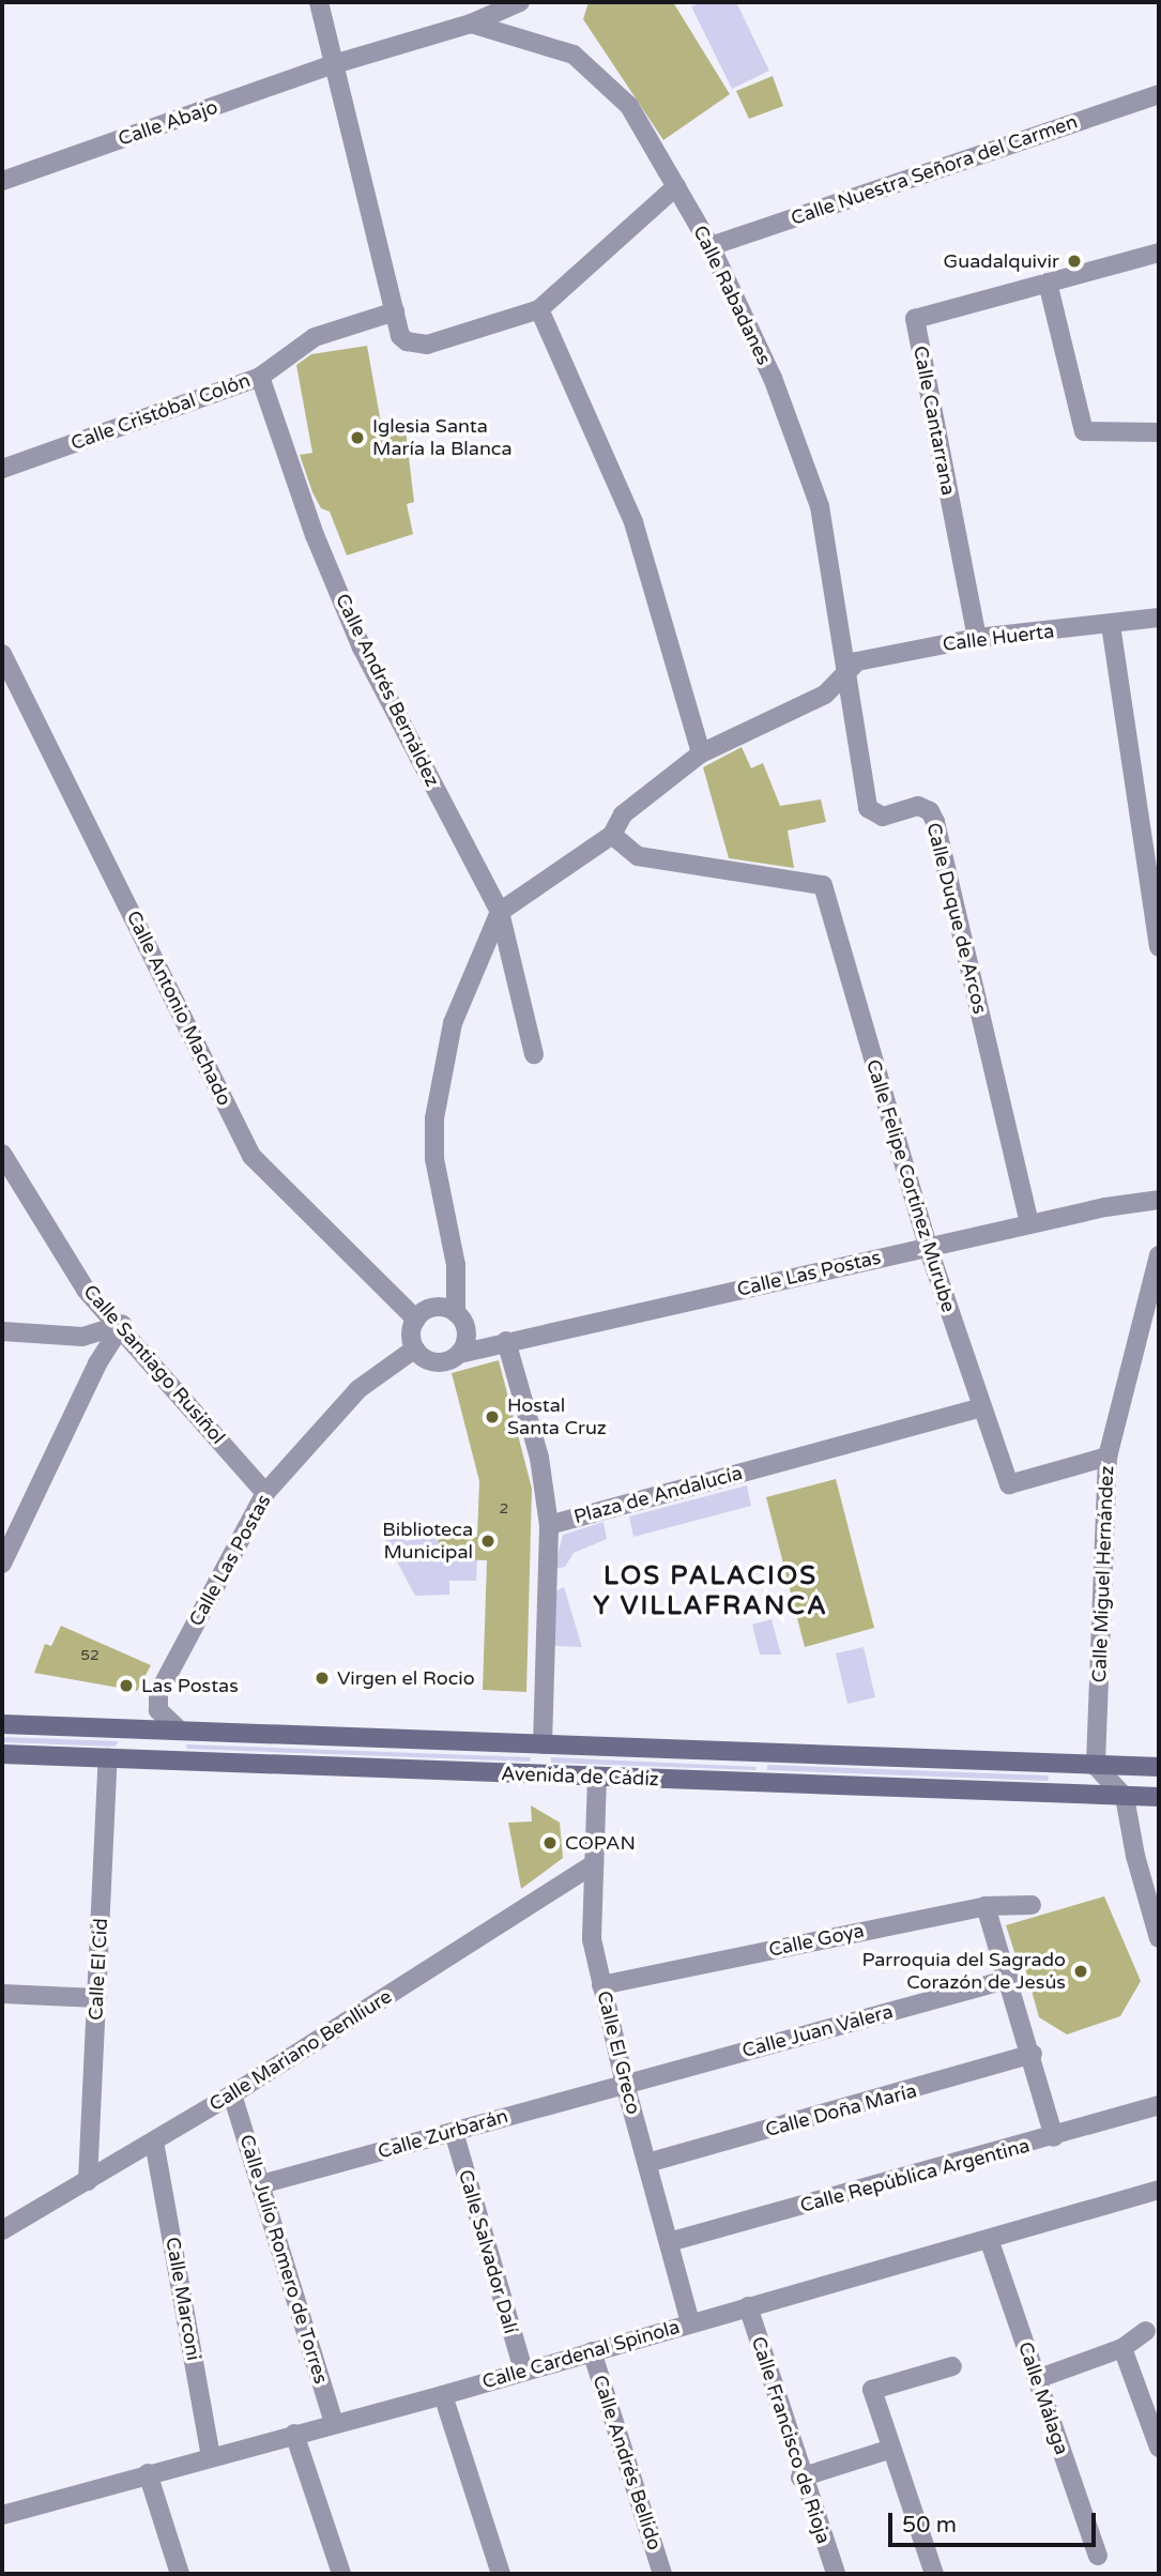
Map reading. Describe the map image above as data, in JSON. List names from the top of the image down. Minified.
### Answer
{"streets":{"main road":["Avenida de Cádiz"],"street":["Calle Abajo","Calle Nuestra Señora del Carmen","Calle Rabadanes","Calle Cristóbal Colón","Calle Cantarrana","Calle Huerta","Calle Andrés Bernáldez","Calle Duque de Arcos","Calle Antonio Machado","Calle Felipe Cortínez Murube","Calle Las Postas","Calle Santiago Rusiñol","Plaza de Andalucía","Calle Miguel Hernández","Calle Goya","Calle El Cid","Calle Juan Valera","Calle Mariano Benlliure","Calle El Greco","Calle Doña María","Calle Zurbarán","Calle República Argentina","Calle Salvador Dalí","Calle Julio Romero de Torres","Calle Marconi","Calle Cardenal Spinola","Calle Málaga","Calle Francisco de Rioja","Calle Andrés Bellido"]},"crossings":[["Calle Abajo","Calle Rabadanes"],["Calle Nuestra Señora del Carmen","Calle Rabadanes"],["Calle Rabadanes","Calle Huerta"],["Calle Rabadanes","Calle Duque de Arcos"],["Calle Cristóbal Colón","Calle Andrés Bernáldez"],["Calle Cantarrana","Calle Huerta"],["Calle Huerta","Calle Andrés Bernáldez"],["Calle Huerta","Calle Duque de Arcos"],["Calle Huerta","Calle Felipe Cortínez Murube"],["Calle Duque de Arcos","Calle Las Postas"],["Calle Antonio Machado","Calle Las Postas"],["Calle Felipe Cortínez Murube","Calle Las Postas"],["Calle Felipe Cortínez Murube","Plaza de Andalucía"],["Calle Felipe Cortínez Murube","Calle Miguel Hernández"],["Calle Las Postas","Calle Santiago Rusiñol"],["Calle Las Postas","Avenida de Cádiz"],["Plaza de Andalucía","Avenida de Cádiz"],["Calle Miguel Hernández","Avenida de Cádiz"],["Avenida de Cádiz","Calle El Cid"],["Avenida de Cádiz","Calle El Greco"],["Calle Goya","Calle El Greco"],["Calle El Cid","Calle Mariano Benlliure"],["Calle Juan Valera","Calle El Greco"],["Calle Juan Valera","Calle Zurbarán"],["Calle Mariano Benlliure","Calle El Greco"],["Calle Mariano Benlliure","Calle Julio Romero de Torres"],["Calle Mariano Benlliure","Calle Marconi"],["Calle El Greco","Calle Doña María"],["Calle El Greco","Calle Zurbarán"],["Calle El Greco","Calle República Argentina"],["Calle El Greco","Calle Cardenal Spinola"],["Calle Zurbarán","Calle Salvador Dalí"],["Calle Zurbarán","Calle Julio Romero de Torres"],["Calle Salvador Dalí","Calle Cardenal Spinola"],["Calle Julio Romero de Torres","Calle Cardenal Spinola"],["Calle Marconi","Calle Cardenal Spinola"],["Calle Cardenal Spinola","Calle Málaga"],["Calle Cardenal Spinola","Calle Francisco de Rioja"],["Calle Cardenal Spinola","Calle Andrés Bellido"]],"districts":["LOS PALACIOS Y VILLAFRANCA"],"places":["Guadalquivir","Iglesia Santa María la Blanca","Hostal Santa Cruz","Biblioteca Municipal","Virgen el Rocio","Las Postas","COPAN","Parroquia del Sagrado Corazón de Jesús"],"house_numbers":["2","52"],"scale_bar":"50 m"}
